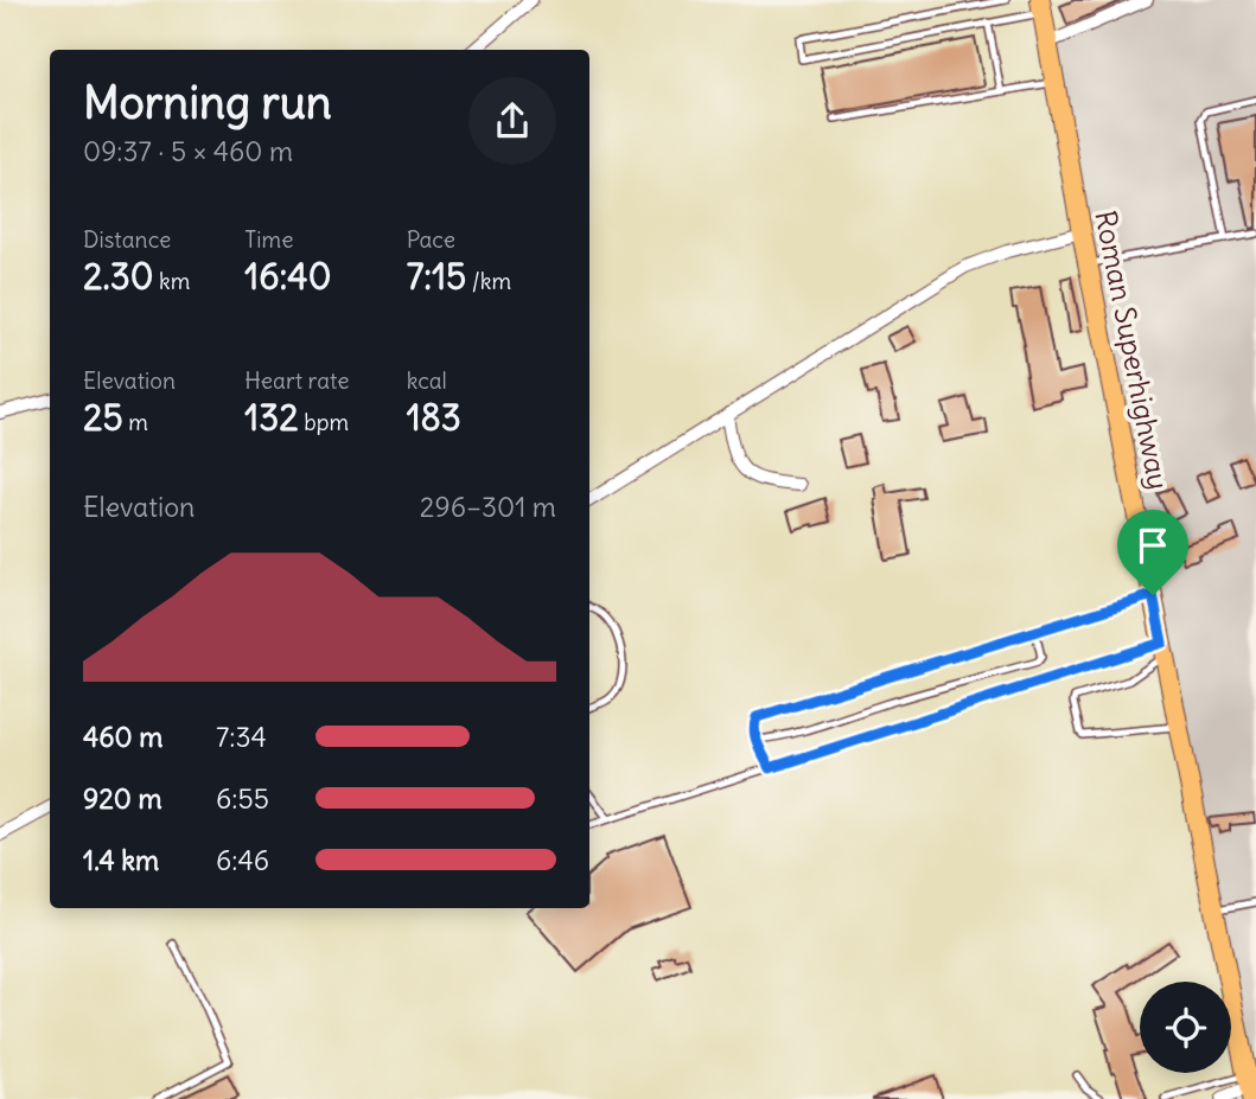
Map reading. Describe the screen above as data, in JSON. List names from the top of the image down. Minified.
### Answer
{"streets":{"main road":["Roman Superhighway"]},"page":{"heading":["Morning run","09:37 · 5 × 460 m"],"stats":[["Distance","2.30 km"],["Time","16:40"],["Pace","7:15 /km"],["Elevation","25 m"],["Heart rate","132 bpm"],["kcal","183"]],"chart":["Elevation","296–301 m"],"list":[{"name":"460 m","note":"7:34"},{"name":"920 m","note":"6:55"},{"name":"1.4 km","note":"6:46"}]}}
